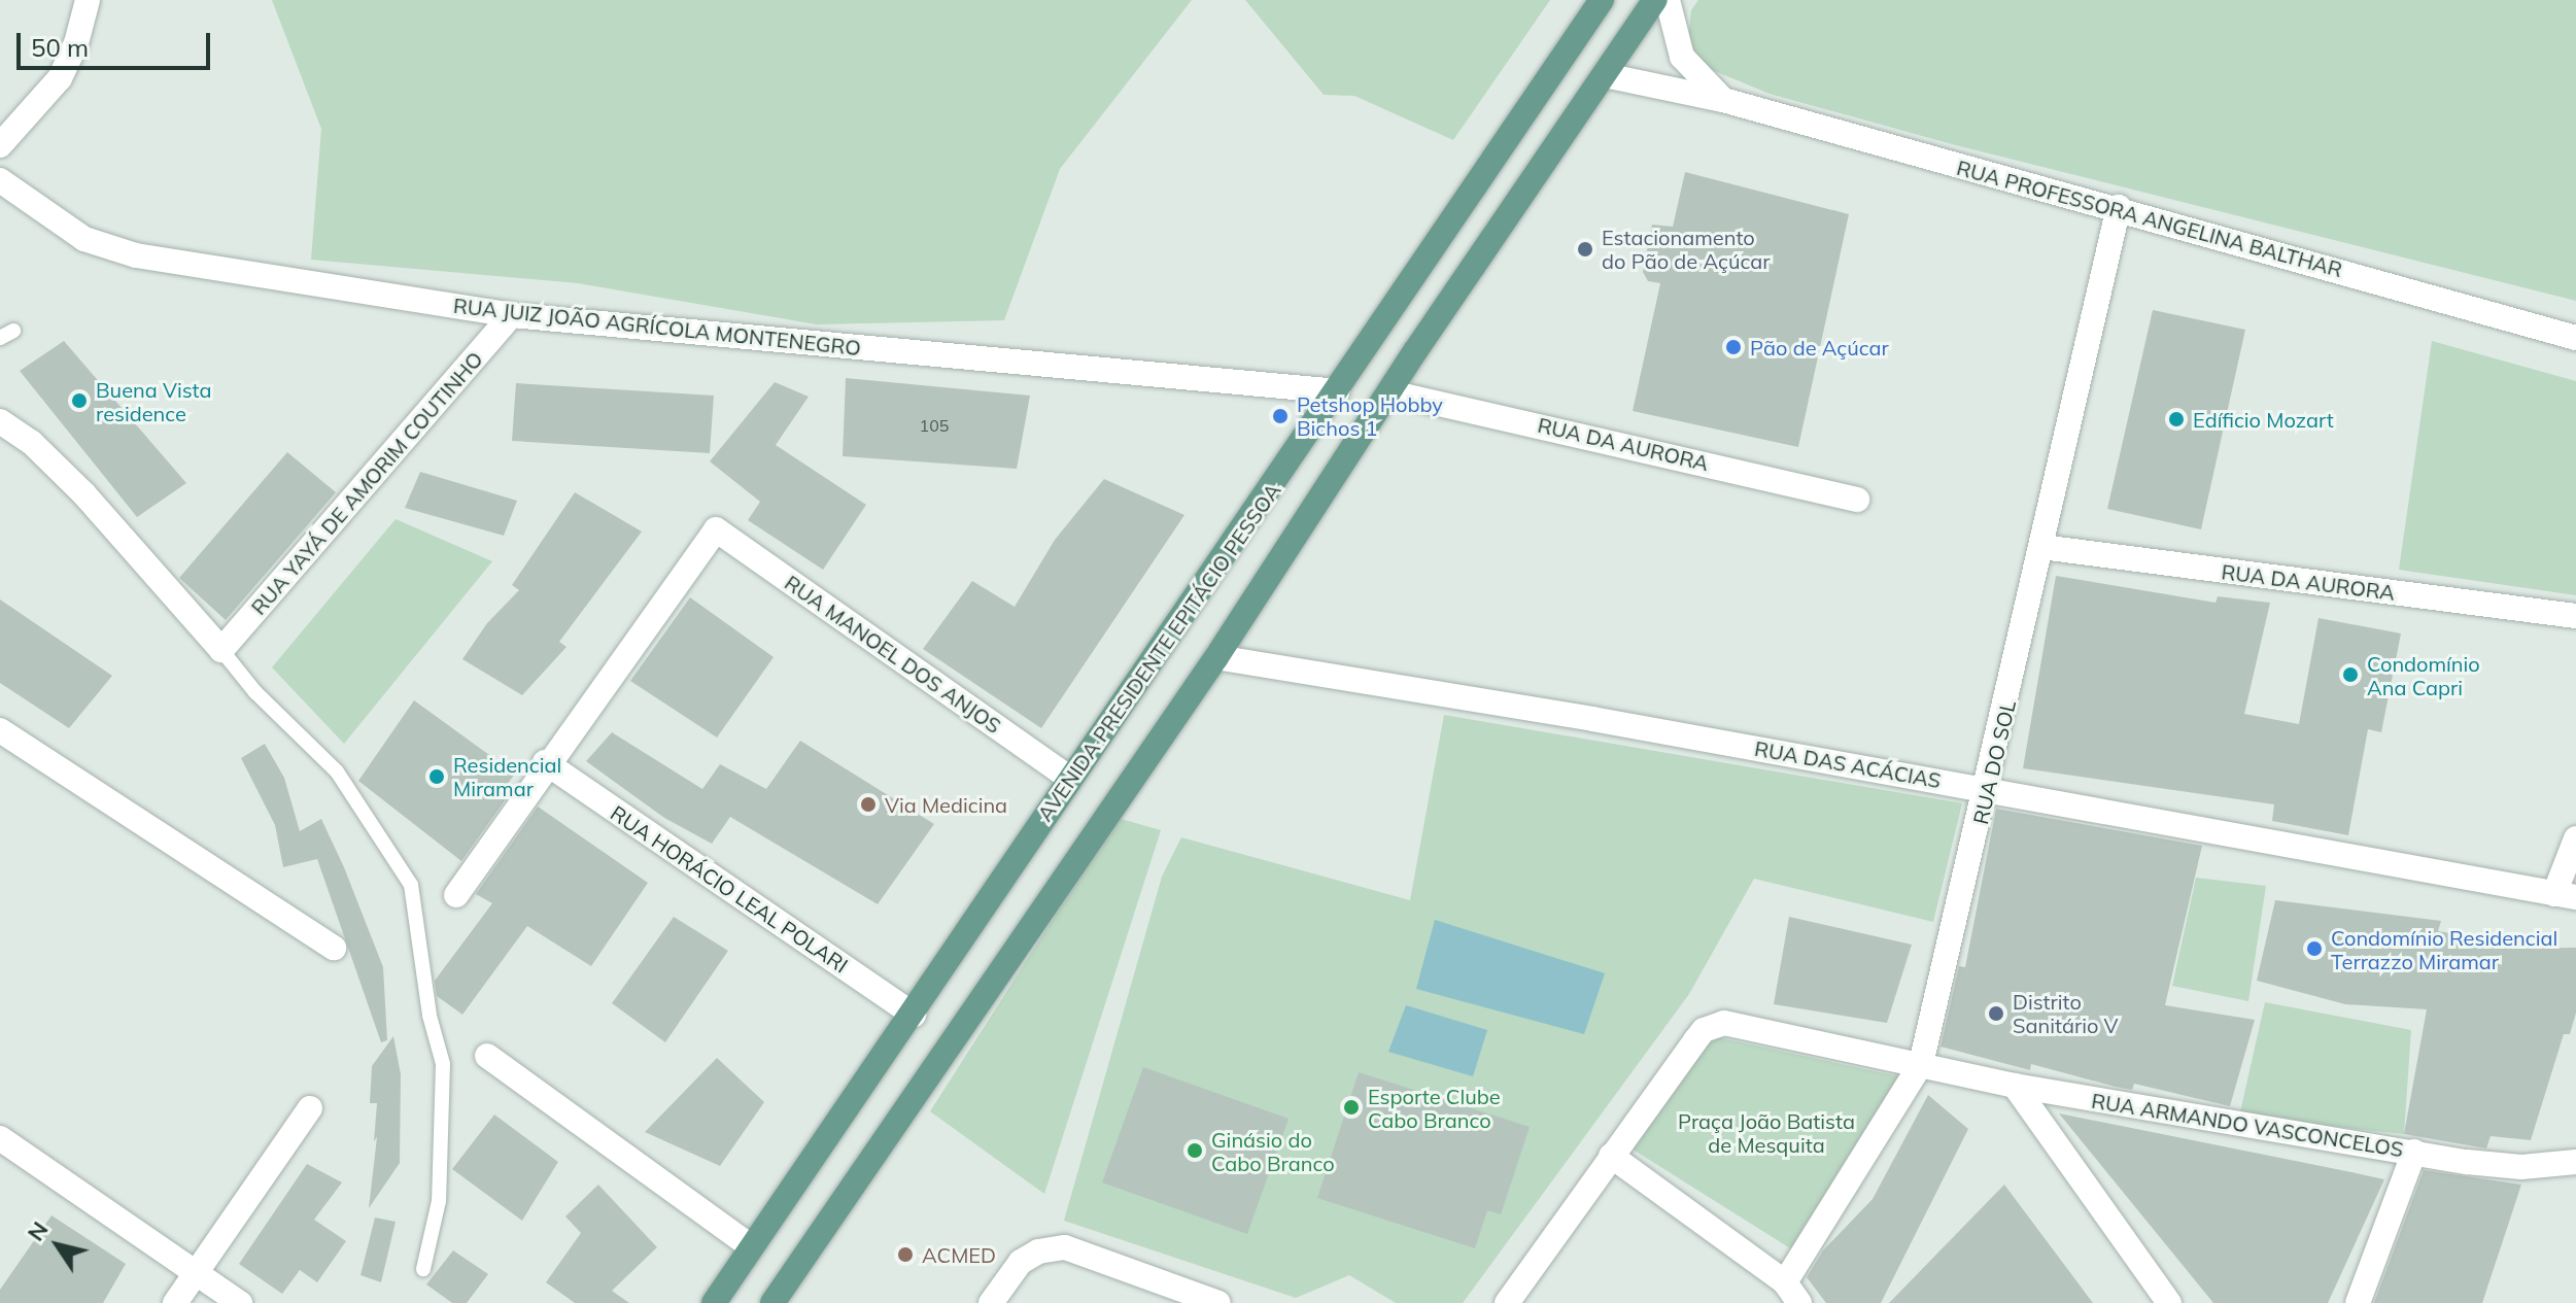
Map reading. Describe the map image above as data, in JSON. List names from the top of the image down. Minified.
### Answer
{"streets":{"main road":["AVENIDA PRESIDENTE EPITÁCIO PESSOA"],"street":["RUA PROFESSORA ANGELINA BALTHAR","RUA JUIZ JOÃO AGRÍCOLA MONTENEGRO","RUA DA AURORA","RUA YAYÁ DE AMORIM COUTINHO","RUA MANOEL DOS ANJOS","RUA DO SOL","RUA DAS ACÁCIAS","RUA HORÁCIO LEAL POLARI","RUA ARMANDO VASCONCELOS"]},"crossings":[["RUA PROFESSORA ANGELINA BALTHAR","RUA DO SOL"],["RUA JUIZ JOÃO AGRÍCOLA MONTENEGRO","RUA YAYÁ DE AMORIM COUTINHO"],["RUA JUIZ JOÃO AGRÍCOLA MONTENEGRO","AVENIDA PRESIDENTE EPITÁCIO PESSOA"],["RUA DA AURORA","RUA DO SOL"],["AVENIDA PRESIDENTE EPITÁCIO PESSOA","RUA MANOEL DOS ANJOS"],["AVENIDA PRESIDENTE EPITÁCIO PESSOA","RUA HORÁCIO LEAL POLARI"],["RUA MANOEL DOS ANJOS","RUA HORÁCIO LEAL POLARI"],["RUA DO SOL","RUA DAS ACÁCIAS"],["RUA DO SOL","RUA ARMANDO VASCONCELOS"]],"parks":["Praça João Batista de Mesquita"],"places":["Estacionamento do Pão de Açúcar","Pão de Açúcar","Buena Vista residence","Petshop Hobby Bichos 1","Edíficio Mozart","Condomínio Ana Capri","Residencial Miramar","Via Medicina","Condomínio Residencial Terrazzo Miramar","Distrito Sanitário V","Esporte Clube Cabo Branco","Ginásio do Cabo Branco","ACMED"],"house_numbers":["105"],"scale_bar":"50 m","north":"top left"}
